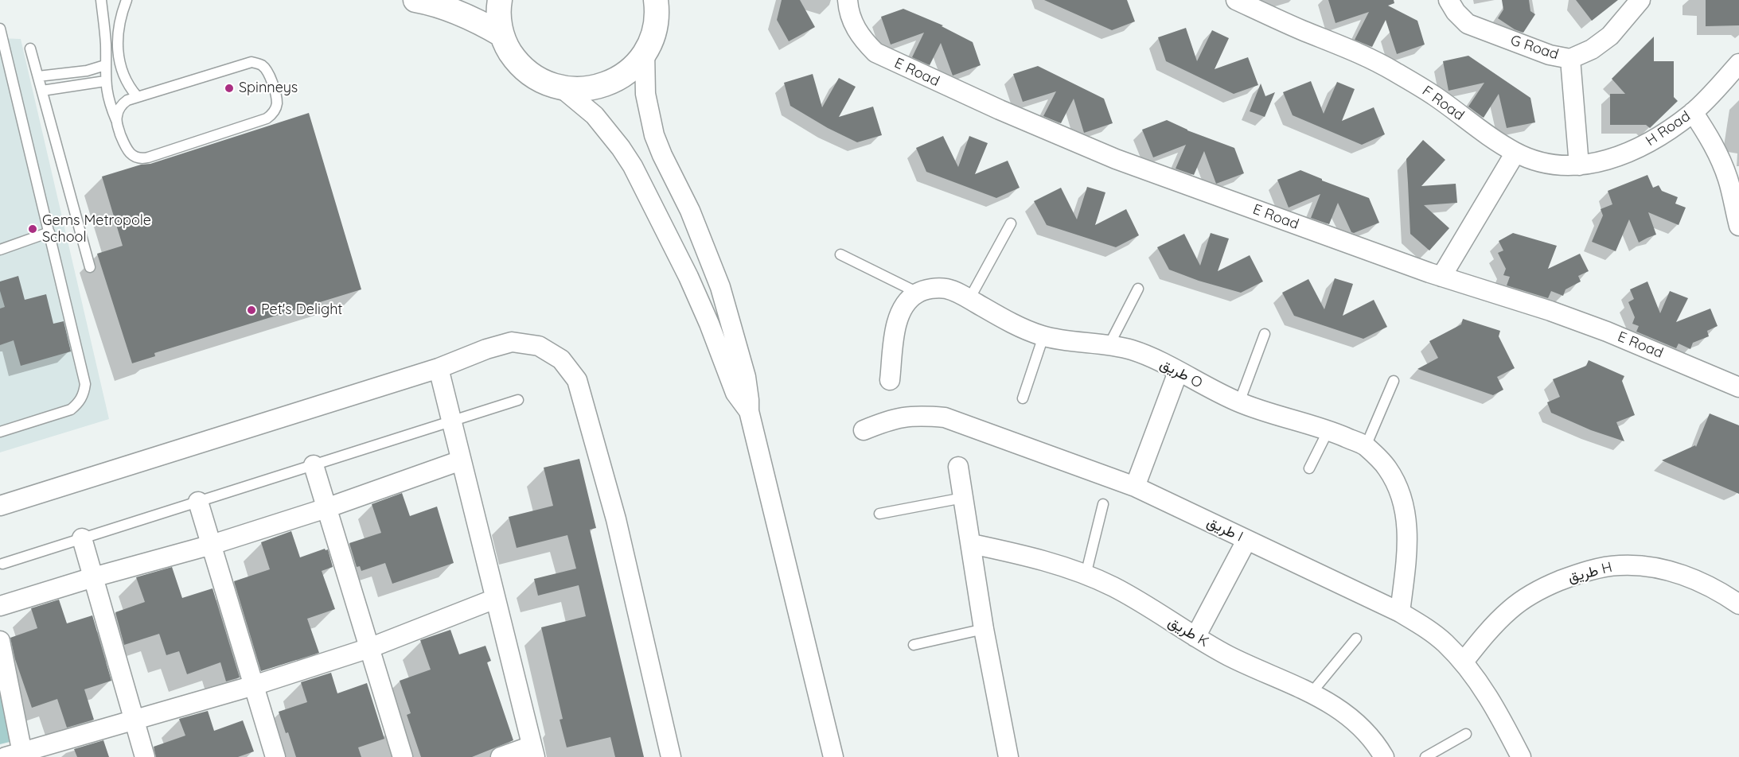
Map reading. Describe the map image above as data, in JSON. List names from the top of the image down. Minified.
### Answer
{"streets":{"street":["G Road","E Road","F Road","H Road","طريق O","طريق I","طريق H","طريق K"]},"crossings":[["F Road","H Road"],["طريق O","طريق I"],["طريق I","طريق H"]],"places":["Spinneys","Gems Metropole School","Pet's Delight"]}
